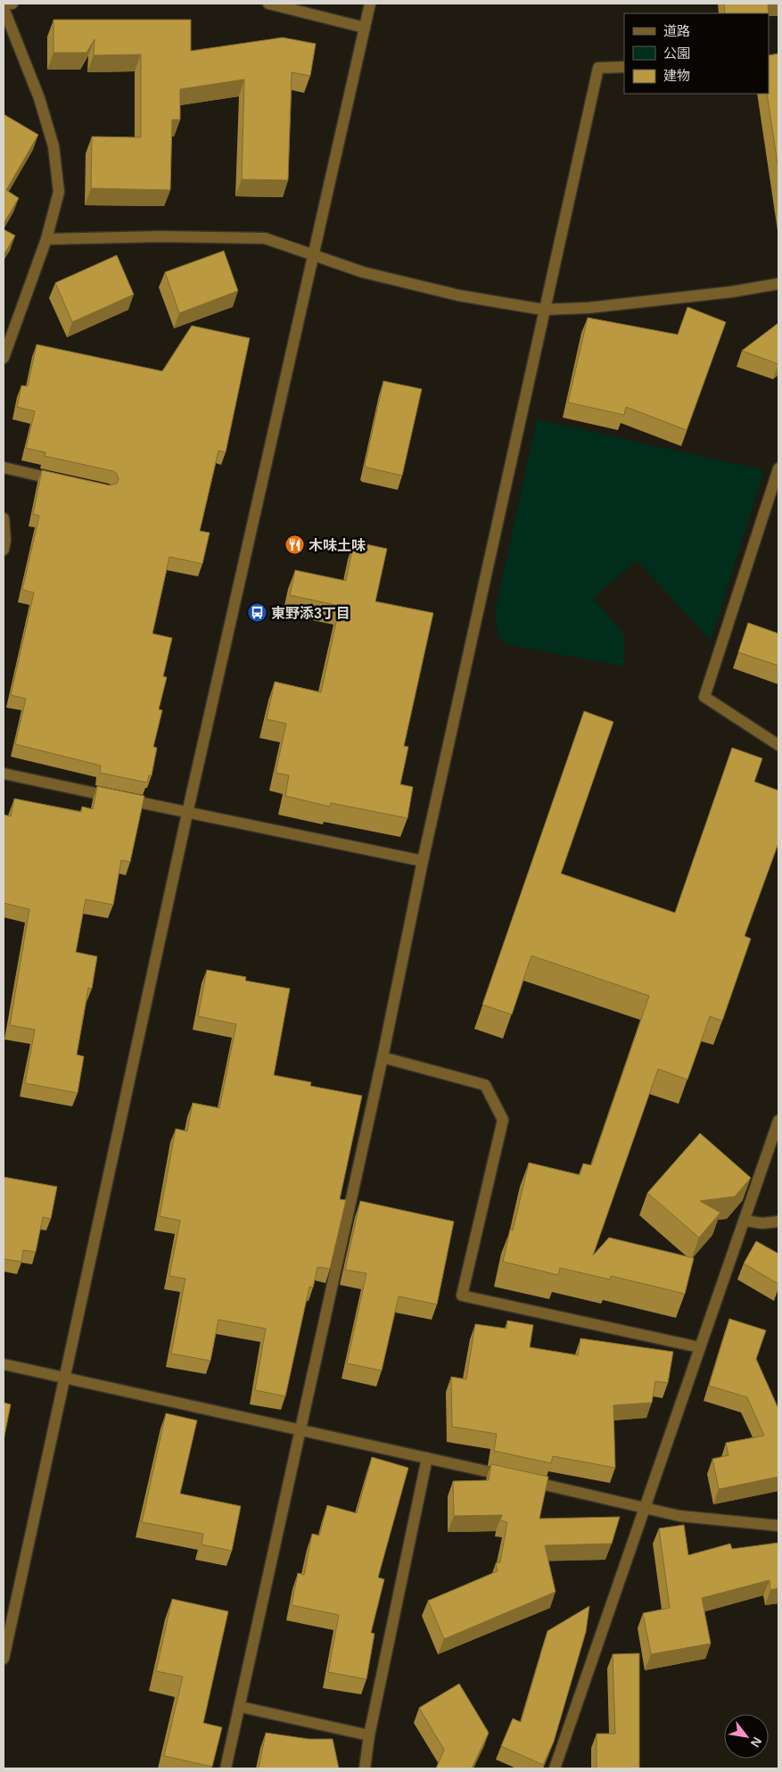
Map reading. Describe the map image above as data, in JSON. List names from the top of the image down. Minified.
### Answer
{"places":{"restaurant":["木味土味"],"bus stop":["東野添3丁目"]},"legend":["道路","公園","建物"],"north":"bottom right"}
